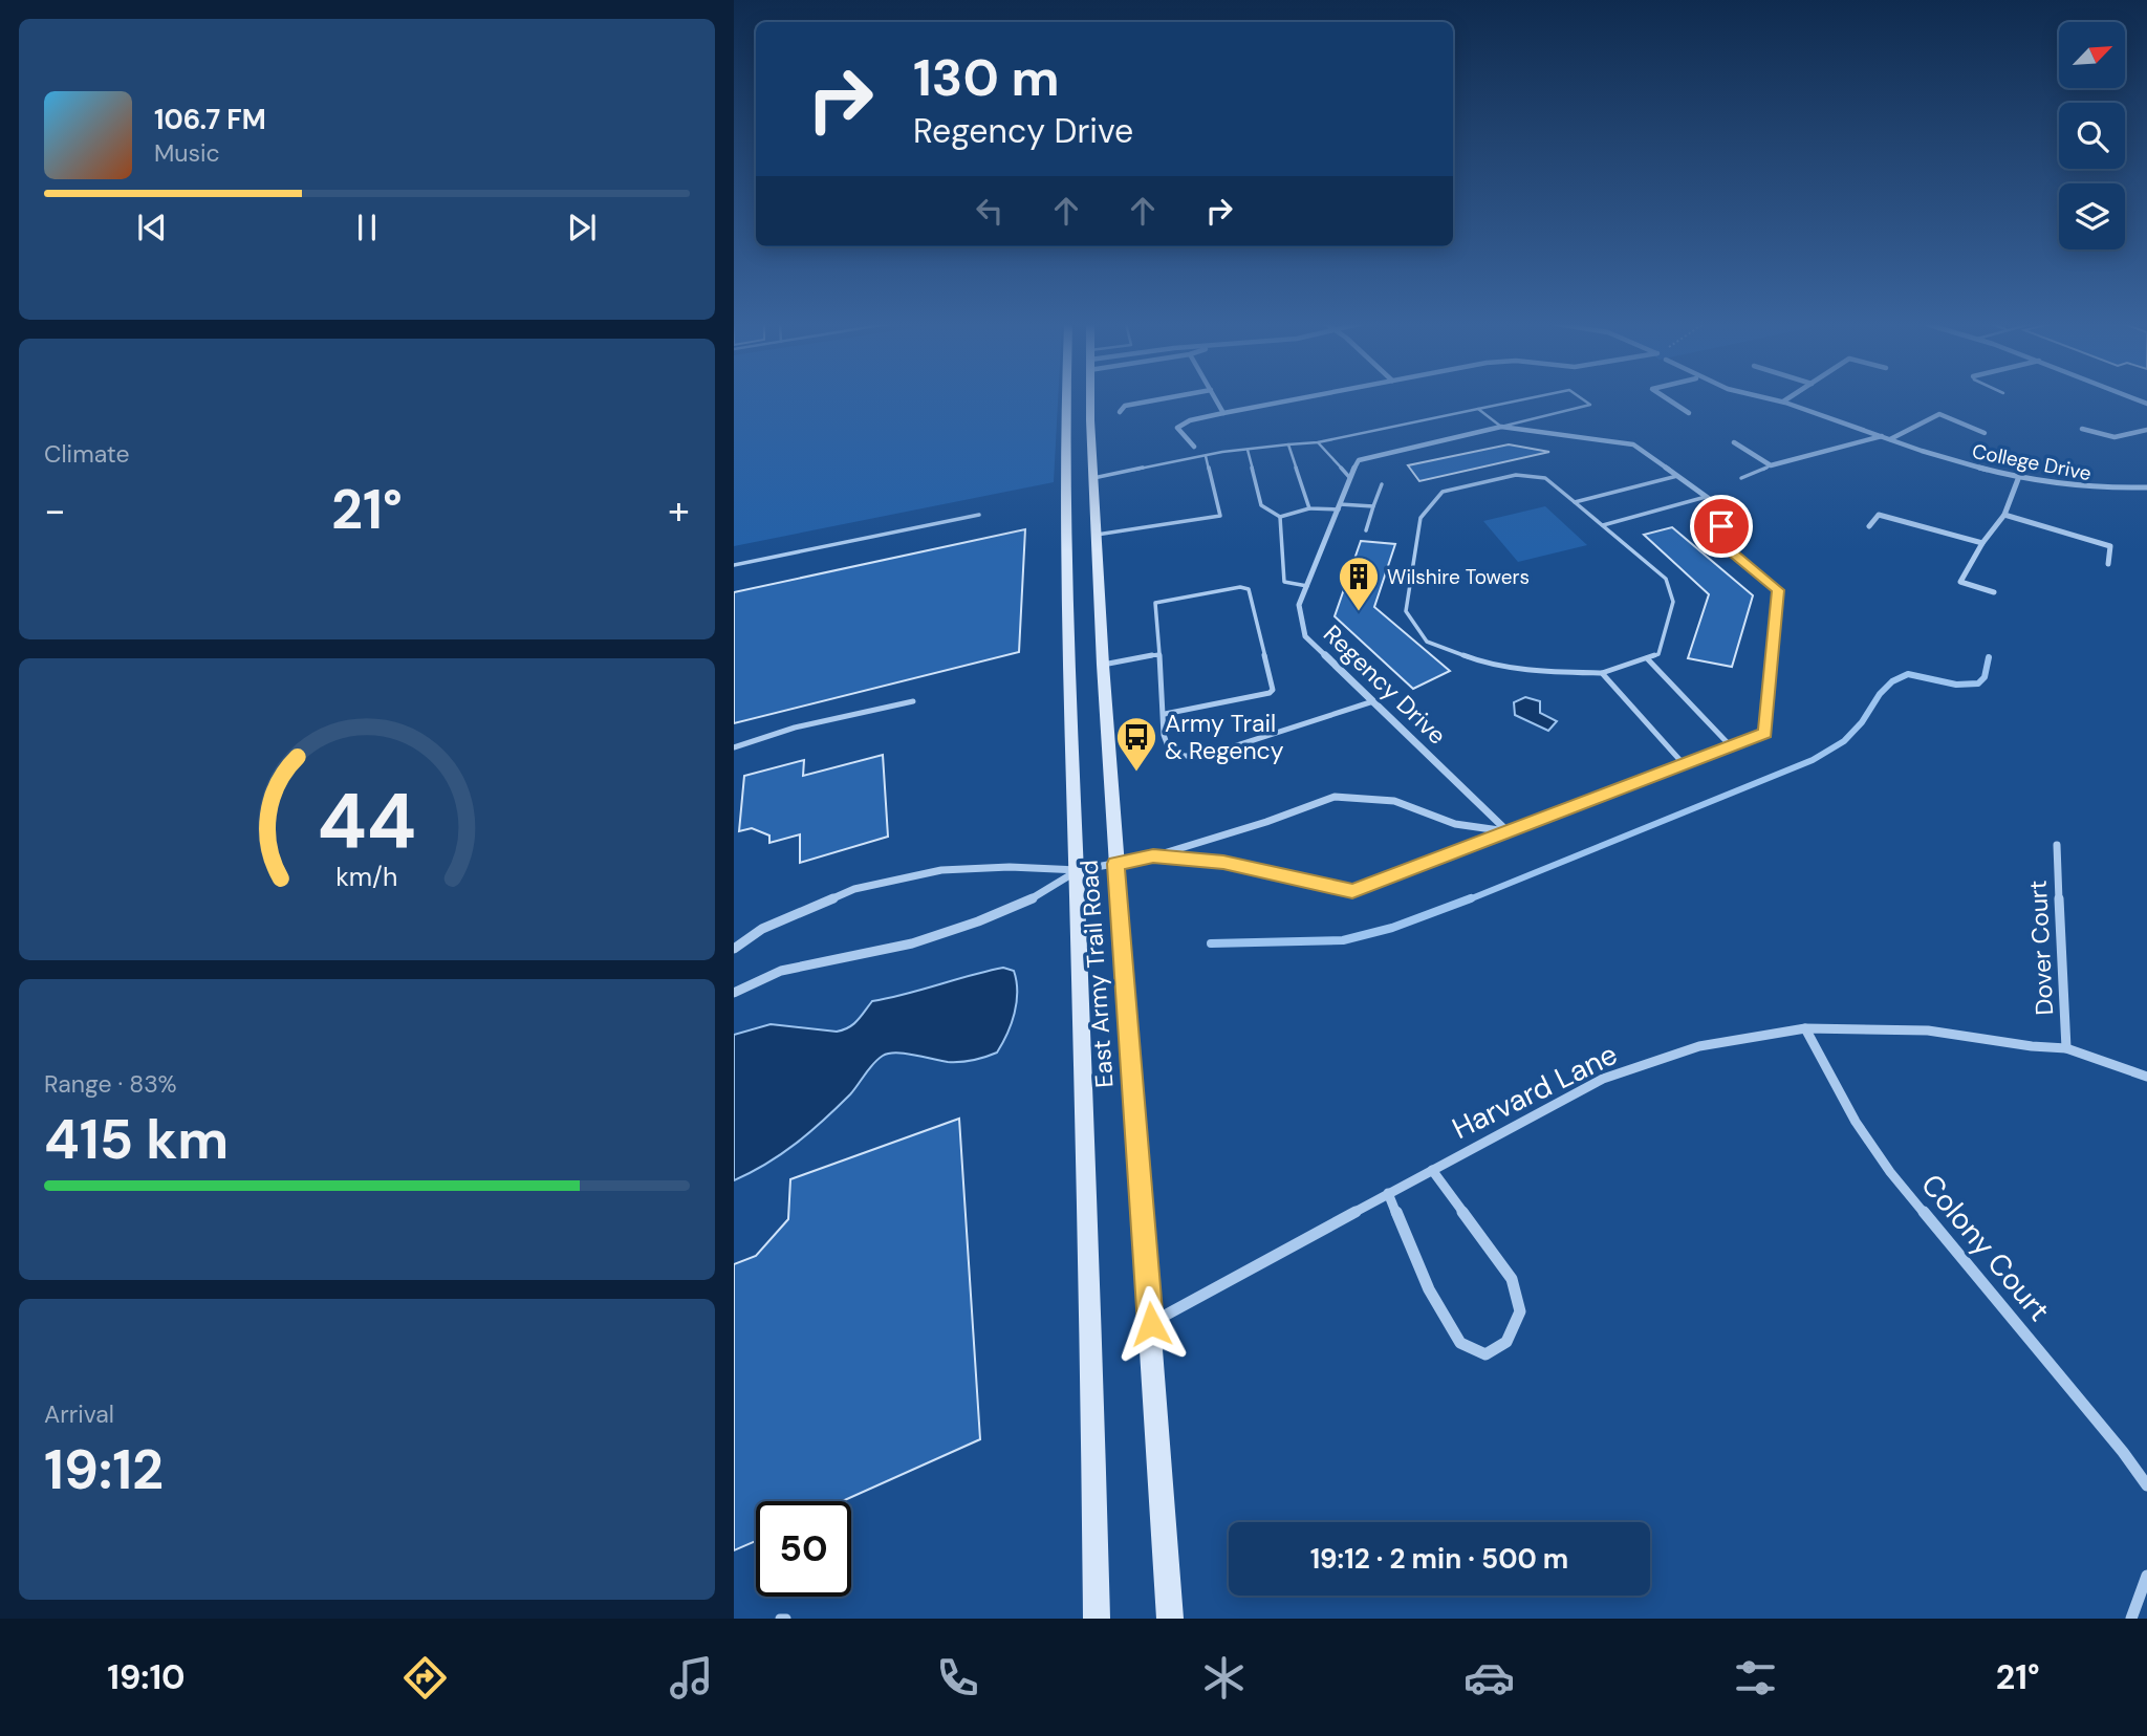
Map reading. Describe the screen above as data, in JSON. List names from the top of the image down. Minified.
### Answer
{"streets":{"main road":["East Army Trail Road"],"street":["College Drive","Regency Drive","Dover Court","Harvard Lane","Colony Court"]},"crossings":[["Dover Court","Harvard Lane"],["East Army Trail Road","Harvard Lane"],["Harvard Lane","Colony Court"]],"places":{"building":["Wilshire Towers"],"bus stop":["Army Trail & Regency"]},"north":"top right","page":{"turn":["130 m","Regency Drive"],"song":["106.7 FM","Music"],"tile":["Climate",["Range · 83%","415 km"],["Arrival","19:12"]],"heat":["−","21°","+"],"limit":"50","trip":"19:12 · 2 min · 500 m","tabs":["19:10","21°"],"gauge":["44","km/h"]}}
